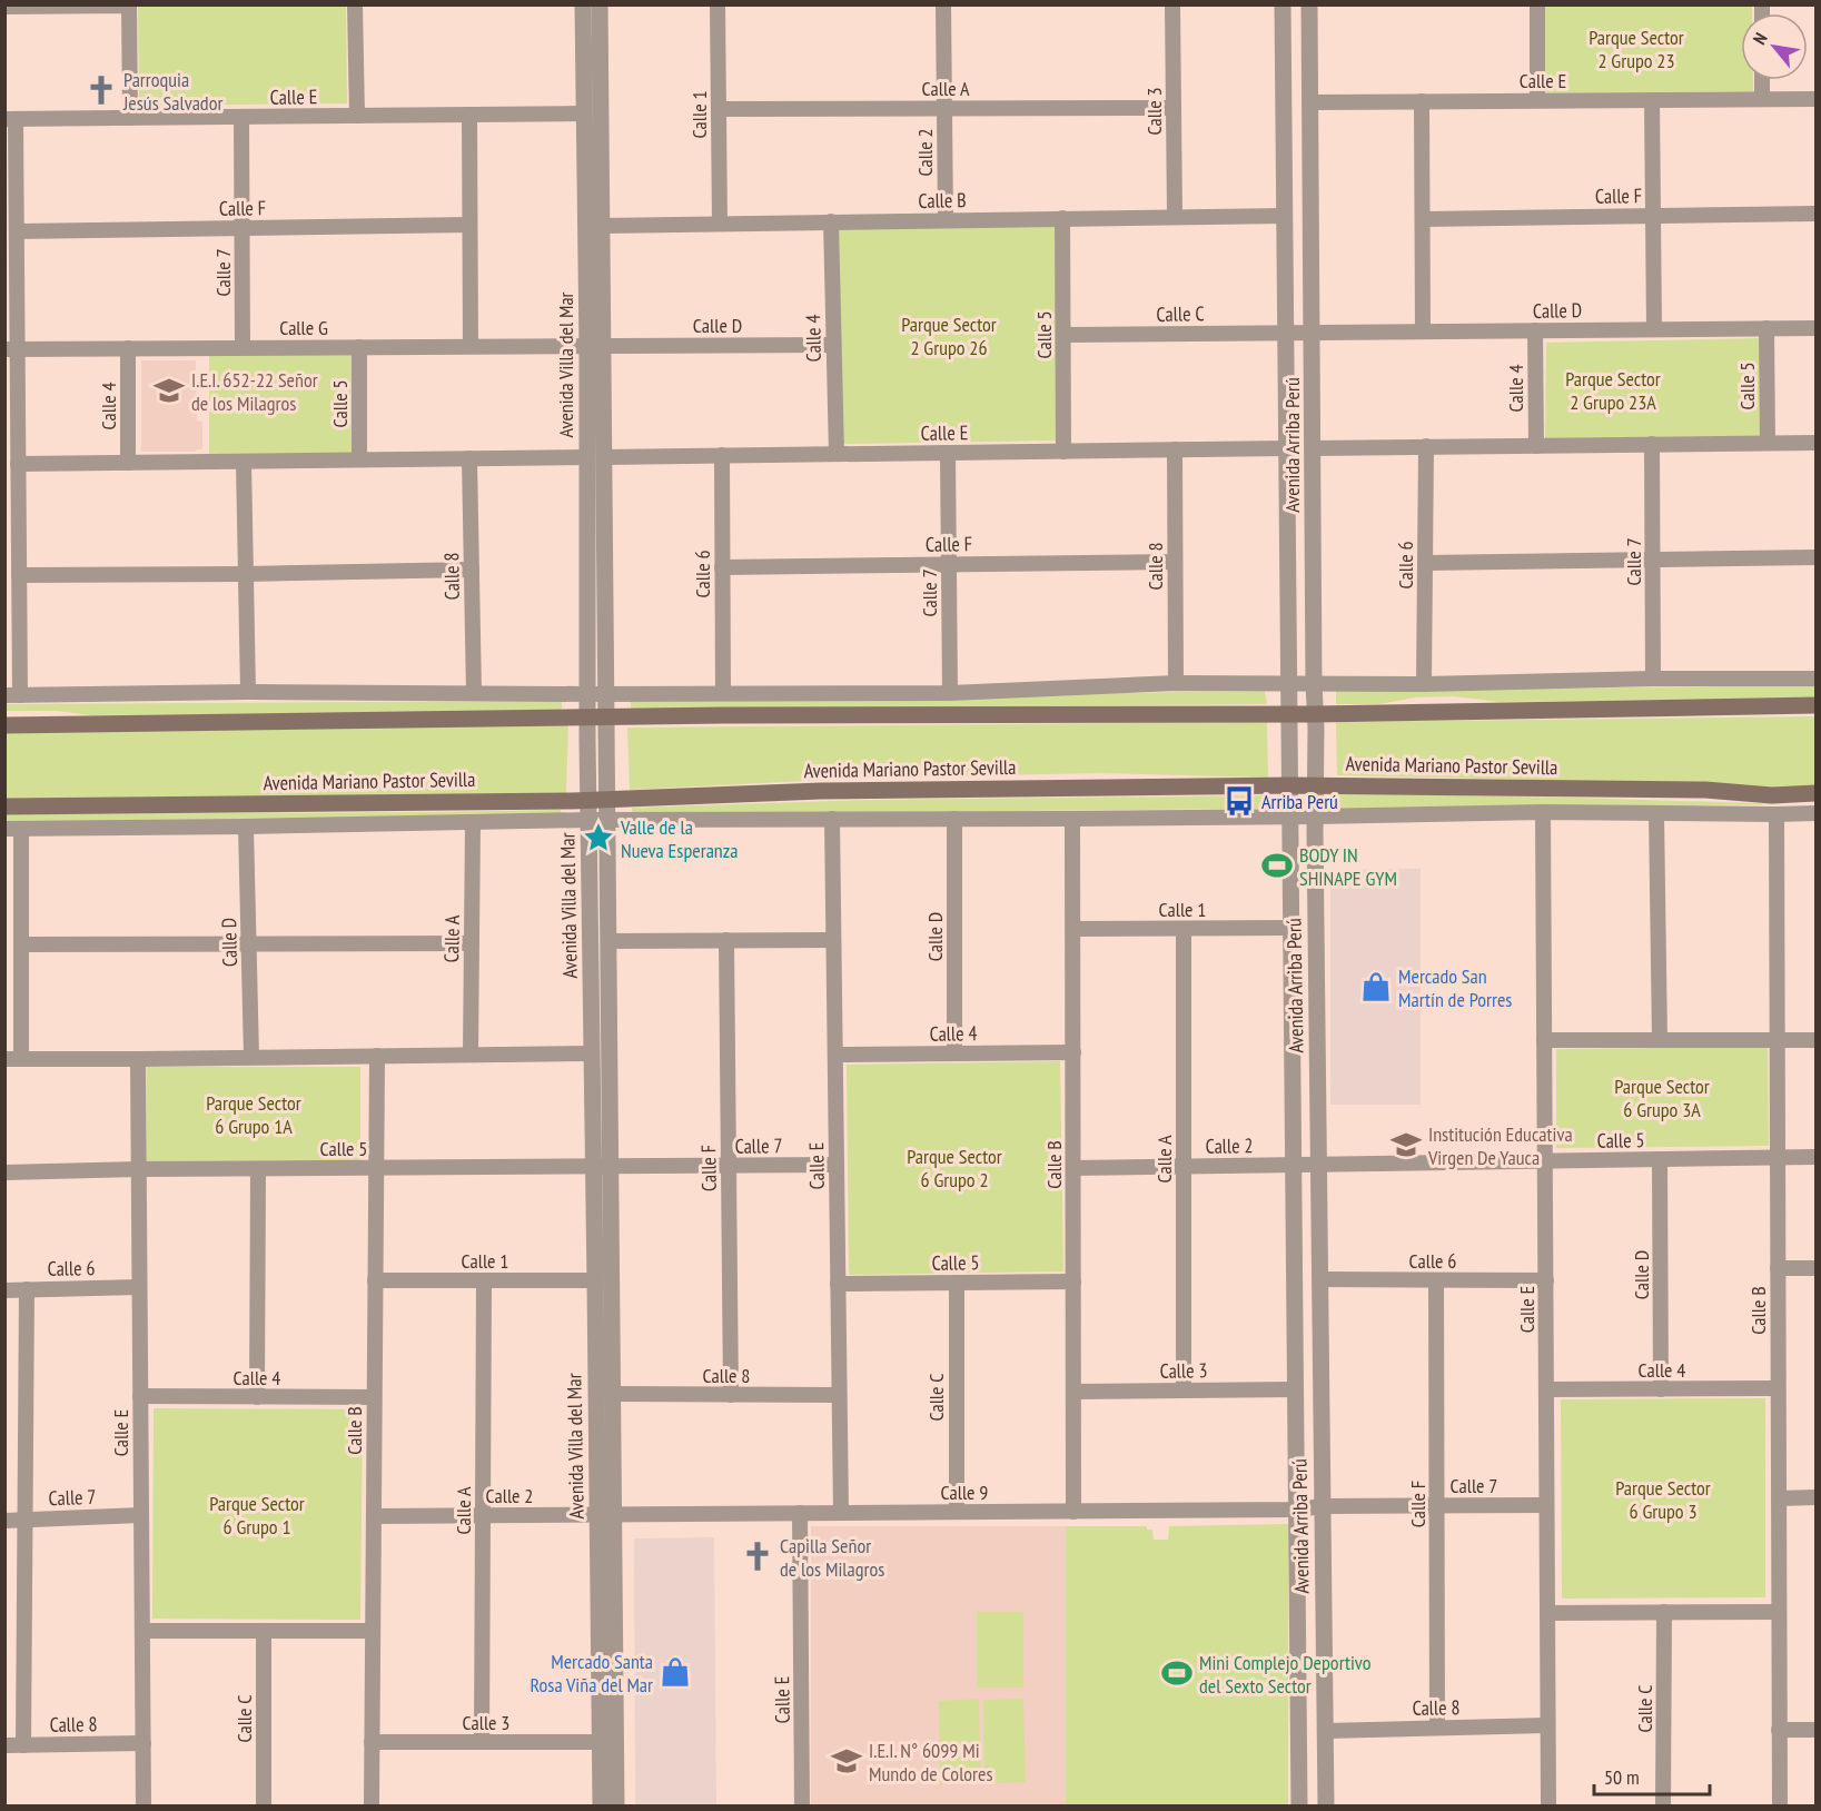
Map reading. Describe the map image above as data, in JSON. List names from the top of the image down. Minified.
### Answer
{"streets":{"main road":["Avenida Mariano Pastor Sevilla"],"street":["Calle E","Calle A","Calle 3","Calle 1","Calle 2","Calle F","Calle B","Calle 7","Calle D","Calle C","Calle G","Calle 5","Calle 4","Avenida Villa del Mar","Avenida Arriba Perú","Calle 6","Calle 8","Calle 9"]},"crossings":[["Calle E","Calle 7"],["Calle E","Calle 5"],["Calle E","Calle 4"],["Calle E","Avenida Villa del Mar"],["Calle E","Avenida Arriba Perú"],["Calle E","Calle 6"],["Calle E","Calle 8"],["Calle E","Calle 9"],["Calle A","Calle 3"],["Calle A","Calle 1"],["Calle A","Calle 2"],["Calle 3","Calle B"],["Calle 3","Avenida Villa del Mar"],["Calle 3","Avenida Arriba Perú"],["Calle 1","Calle B"],["Calle 1","Avenida Villa del Mar"],["Calle 1","Avenida Arriba Perú"],["Calle 2","Calle B"],["Calle 2","Calle 5"],["Calle 2","Avenida Villa del Mar"],["Calle 2","Avenida Arriba Perú"],["Calle 2","Calle 9"],["Calle F","Calle 7"],["Calle F","Calle 6"],["Calle F","Calle 8"],["Calle B","Calle 5"],["Calle B","Calle 4"],["Calle B","Avenida Villa del Mar"],["Calle B","Avenida Arriba Perú"],["Calle B","Calle 9"],["Calle 7","Calle G"],["Calle 7","Calle 5"],["Calle 7","Avenida Villa del Mar"],["Calle 7","Avenida Arriba Perú"],["Calle 7","Calle 9"],["Calle D","Calle C"],["Calle D","Calle G"],["Calle D","Calle 5"],["Calle D","Calle 4"],["Calle D","Avenida Villa del Mar"],["Calle D","Avenida Arriba Perú"],["Calle C","Calle 5"],["Calle C","Avenida Arriba Perú"],["Calle C","Calle 9"],["Calle G","Calle 5"],["Calle G","Calle 4"],["Calle G","Avenida Villa del Mar"],["Calle 5","Avenida Villa del Mar"],["Calle 5","Avenida Arriba Perú"],["Avenida Villa del Mar","Calle 8"],["Avenida Villa del Mar","Avenida Mariano Pastor Sevilla"],["Avenida Villa del Mar","Calle 9"],["Avenida Arriba Perú","Calle 6"],["Avenida Arriba Perú","Calle 8"],["Avenida Arriba Perú","Avenida Mariano Pastor Sevilla"],["Avenida Arriba Perú","Calle 9"]],"parks":["Parque Sector 2 Grupo 23","Parque Sector 2 Grupo 26","Parque Sector 2 Grupo 23A","Parque Sector 6 Grupo 3A","Parque Sector 6 Grupo 1A","Parque Sector 6 Grupo 2","Parque Sector 6 Grupo 3","Parque Sector 6 Grupo 1"],"places":{"church":["Parroquia Jesús Salvador","Capilla Señor de los Milagros"],"school or university":["I.E.I. 652-22 Señor de los Milagros","Institución Educativa Virgen De Yauca","I.E.I. N° 6099 Mi Mundo de Colores"],"bus stop":["Arriba Perú"],"place":["Valle de la Nueva Esperanza"],"sports":["BODY IN SHINAPE GYM","Mini Complejo Deportivo del Sexto Sector"],"shop":["Mercado San Martín de Porres","Mercado Santa Rosa Viña del Mar"]},"scale_bar":"50 m","north":"top left"}
